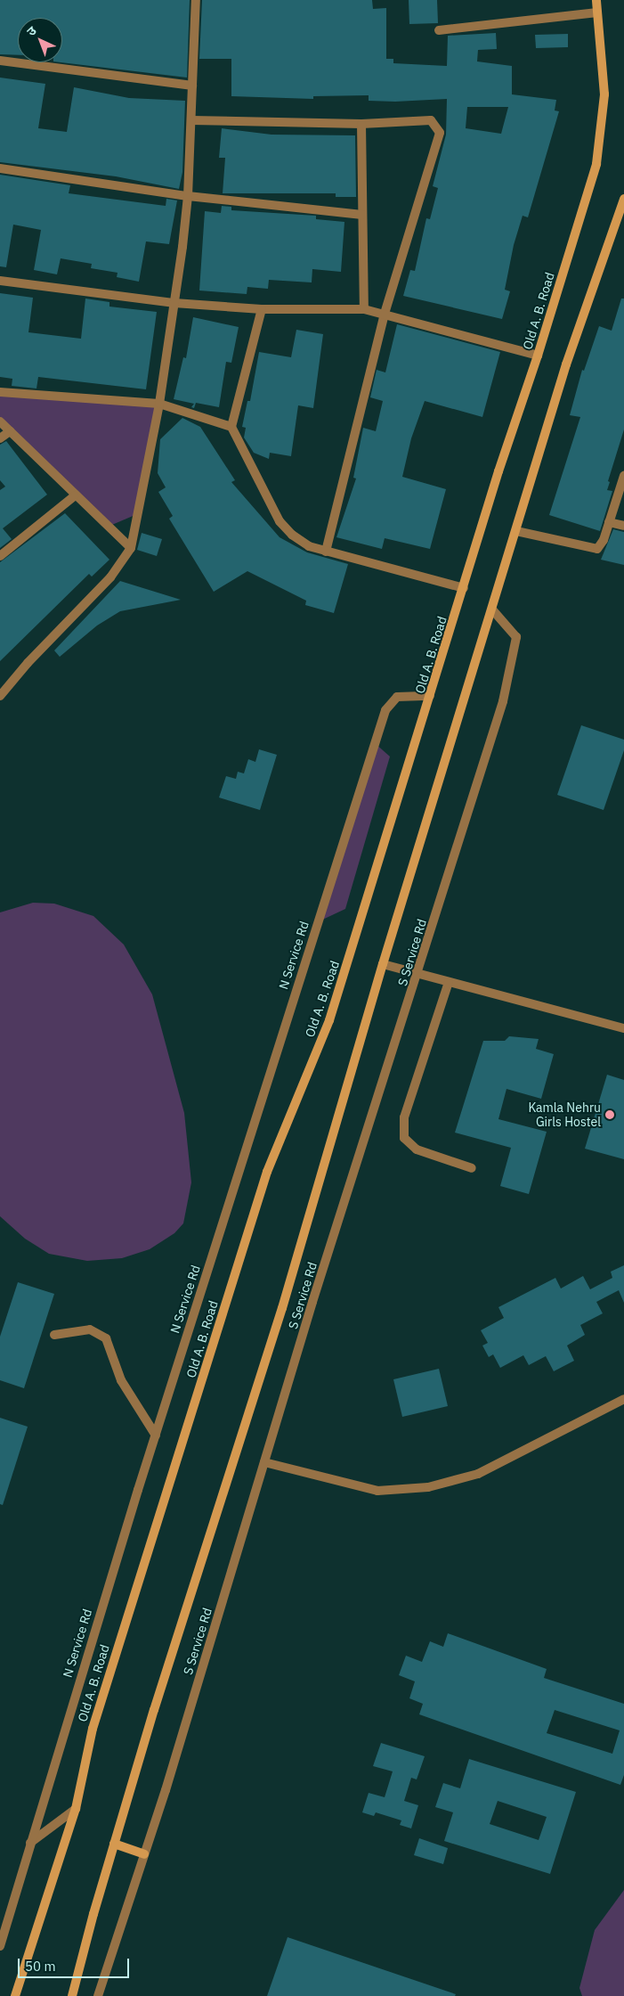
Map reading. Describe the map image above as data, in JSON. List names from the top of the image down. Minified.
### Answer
{"streets":{"main road":["Old A. B. Road"],"street":["S Service Rd","N Service Rd"]},"crossings":[["Old A. B. Road","N Service Rd"]],"places":["Kamla Nehru Girls Hostel"],"scale_bar":"50 m","north":"top left"}
